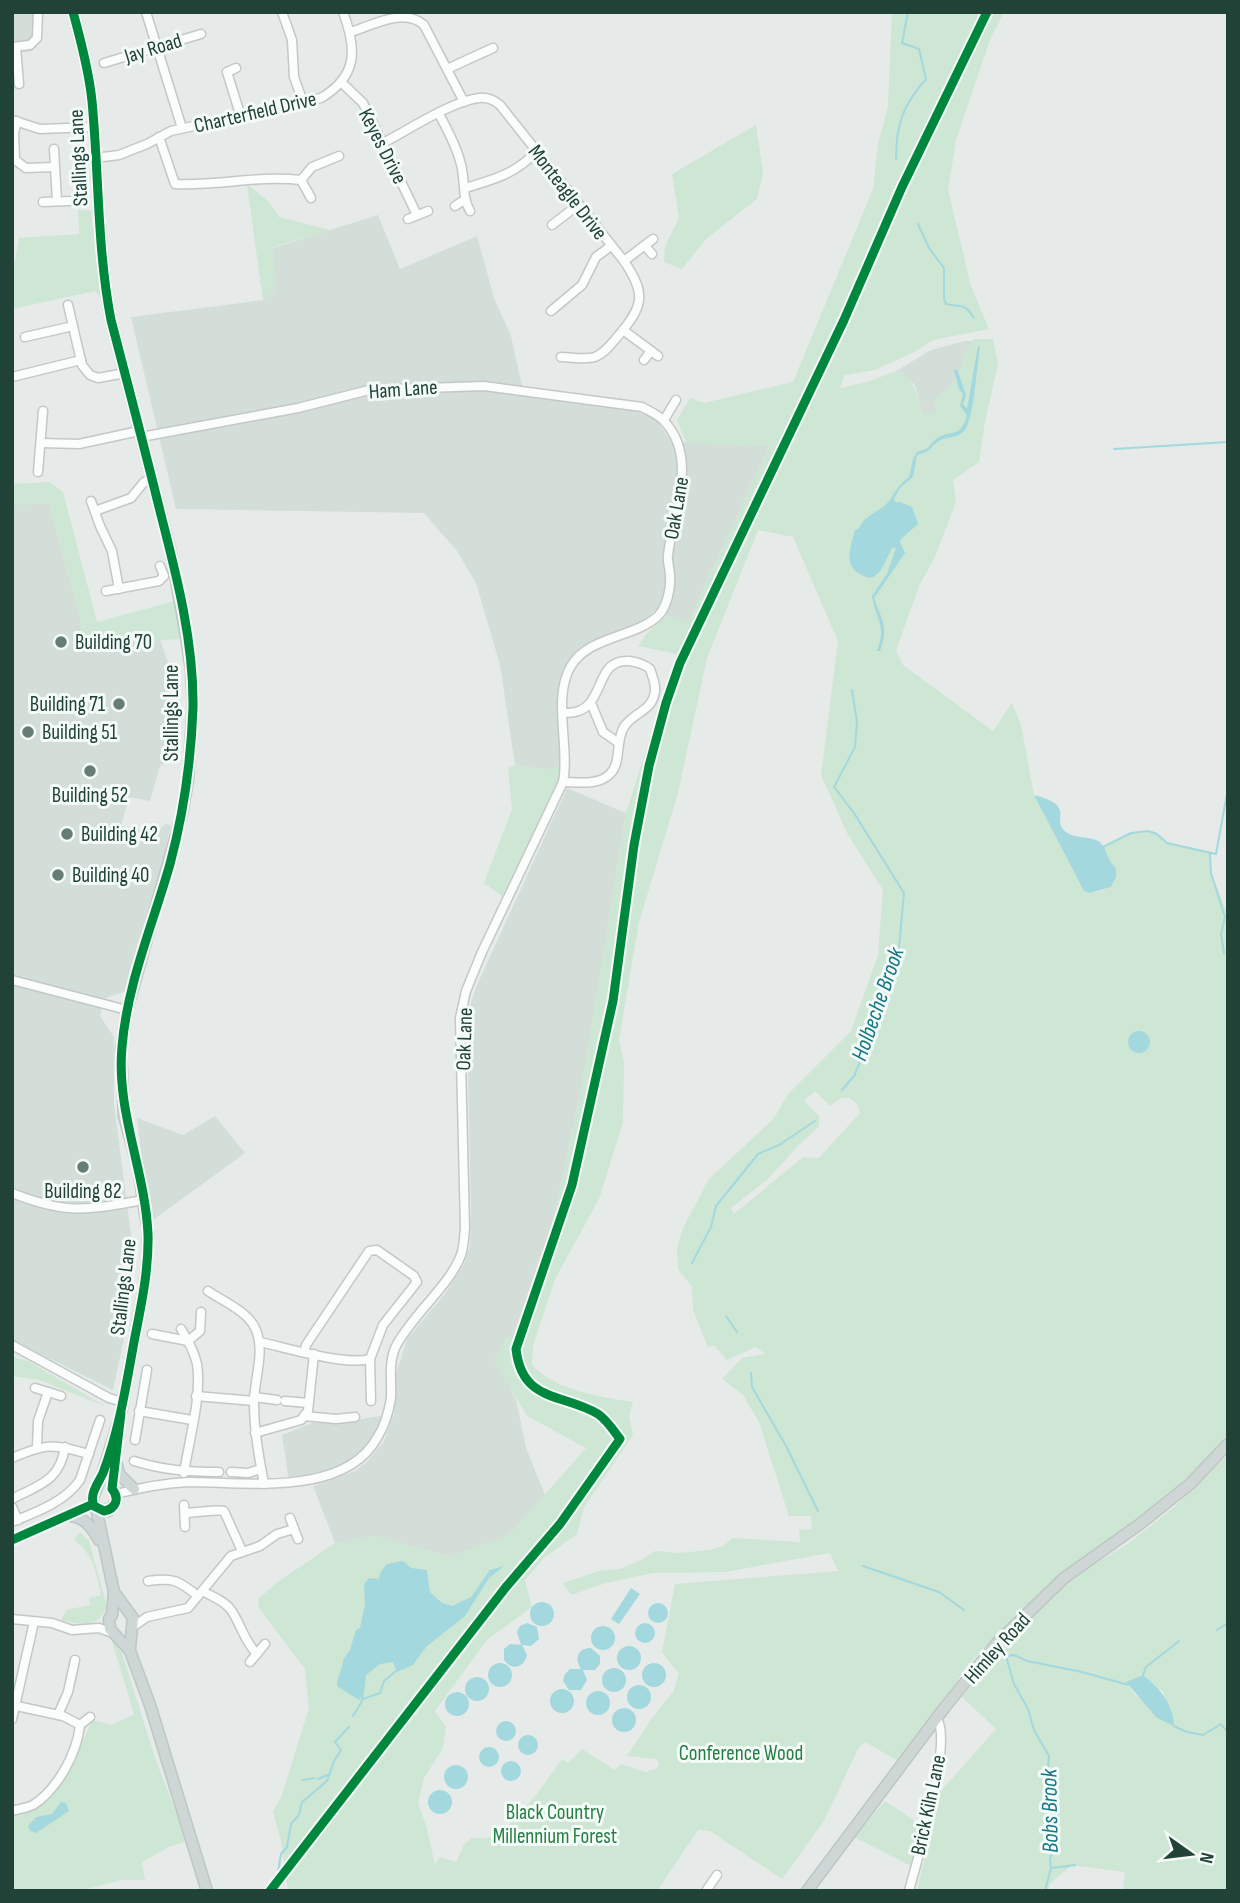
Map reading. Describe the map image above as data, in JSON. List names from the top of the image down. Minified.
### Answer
{"streets":{"main road":["Stallings Lane","Himley Road"],"street":["Jay Road","Charterfield Drive","Keyes Drive","Monteagle Drive","Ham Lane","Oak Lane","Brick Kiln Lane"]},"crossings":[["Charterfield Drive","Keyes Drive"],["Charterfield Drive","Stallings Lane"],["Keyes Drive","Monteagle Drive"],["Stallings Lane","Ham Lane"],["Ham Lane","Oak Lane"],["Himley Road","Brick Kiln Lane"]],"water":["Holbeche Brook","Bobs Brook"],"parks":["Conference Wood","Black Country Millennium Forest"],"places":["Building 70","Building 71","Building 51","Building 52","Building 42","Building 40","Building 82"],"north":"right"}
